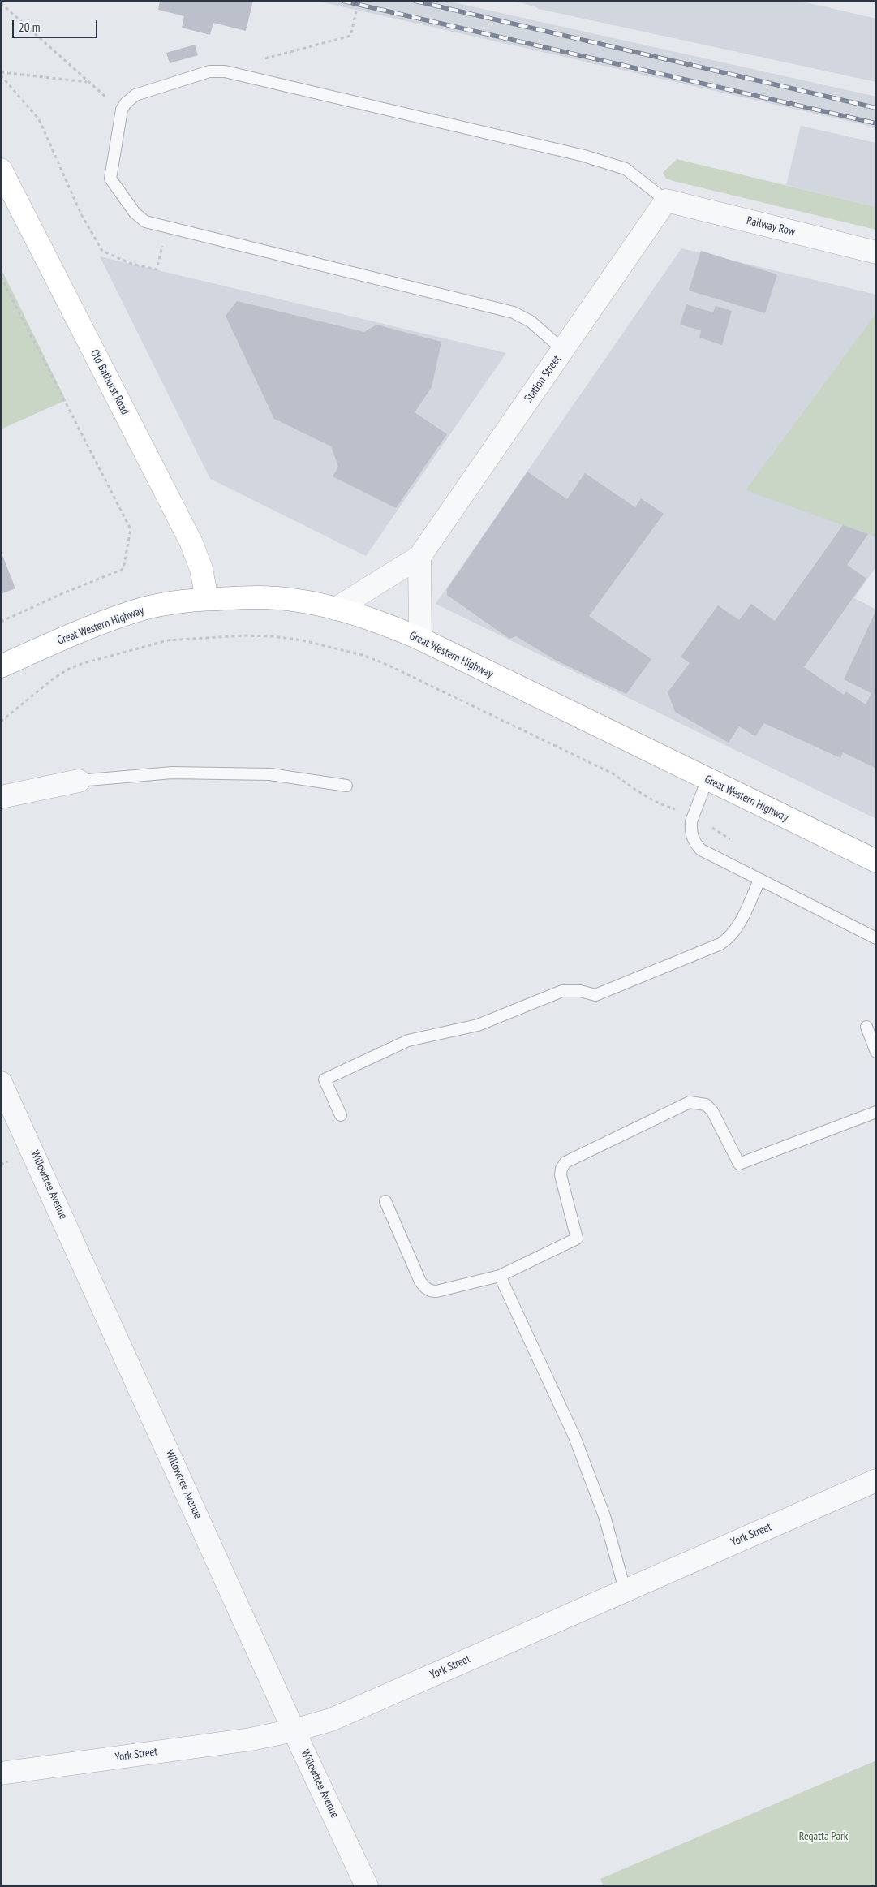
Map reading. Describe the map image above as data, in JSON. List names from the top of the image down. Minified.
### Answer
{"streets":{"main road":["Old Bathurst Road","Great Western Highway"],"street":["Railway Row","Station Street","Willowtree Avenue","York Street"]},"crossings":[["Railway Row","Station Street"],["Station Street","Great Western Highway"],["Old Bathurst Road","Great Western Highway"],["Willowtree Avenue","York Street"]],"parks":["Regatta Park"],"scale_bar":"20 m"}
